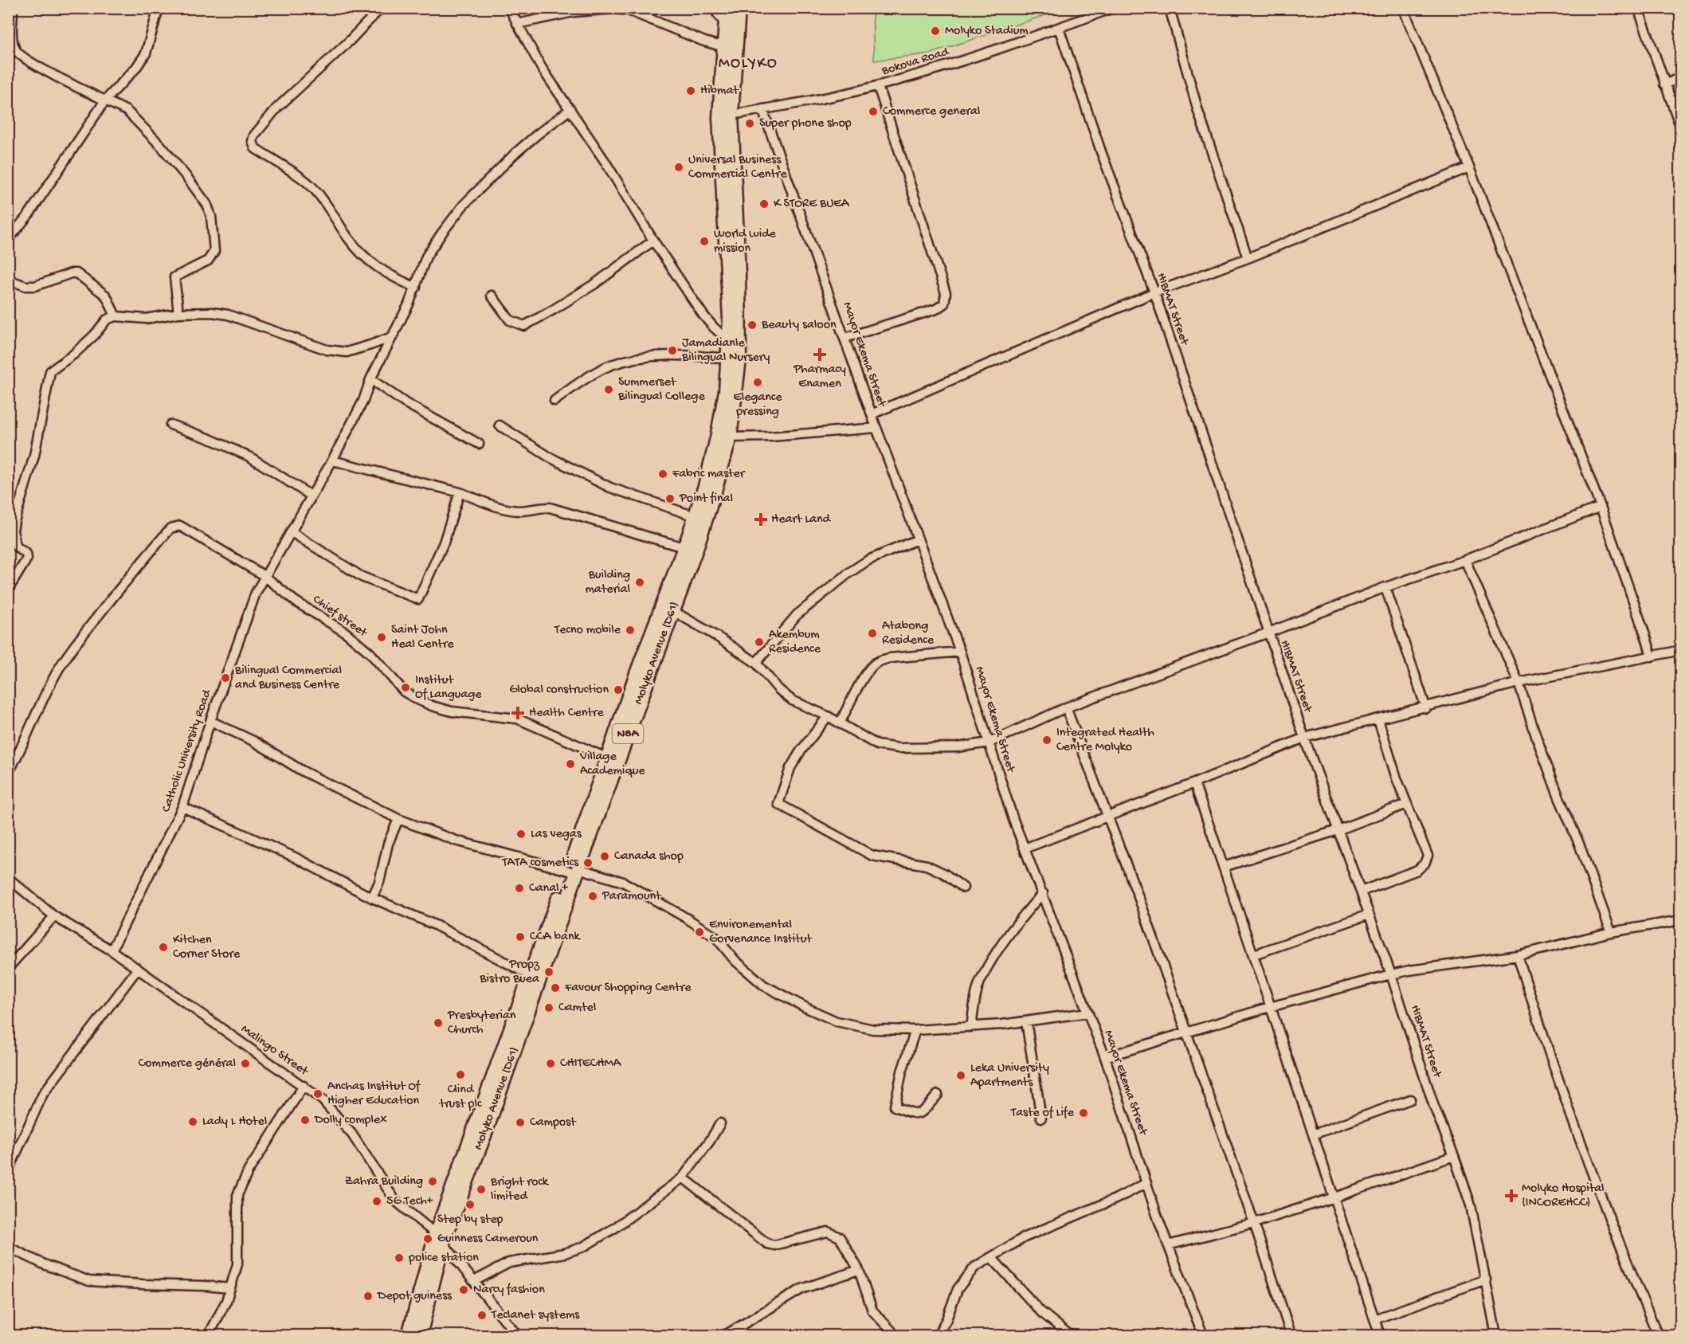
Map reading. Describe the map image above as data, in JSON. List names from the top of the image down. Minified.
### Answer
{"streets":{"highway":["Molyko Avenue (D61)","N8A"],"street":["Bokova Road","HIBMAT Street","Mayor Ekema Street","Chief street","Catholic University Road","Malingo Street"]},"crossings":[["Bokova Road","HIBMAT Street"],["Bokova Road","Mayor Ekema Street"],["Bokova Road","Molyko Avenue (D61)"],["Bokova Road","N8A"],["Chief street","Molyko Avenue (D61)"],["Chief street","Catholic University Road"],["Molyko Avenue (D61)","N8A"],["Molyko Avenue (D61)","Malingo Street"],["Catholic University Road","Malingo Street"]],"districts":["MOLYKO"],"places":{"other":["Molyko Stadium","Hibmat","Commerce general","Super phone shop","Universal Business Commercial Centre","K STORE BUEA","World wide mission","Beauty saloon","Jamadianle Bilingual Nursery","Elegance pressing","Summerset Bilingual College","Fabric master","Point final","Building material","Tecno mobile","Atabong Residence","Saint John Heal Centre","Akembum Residence","Bilingual Commercial and Business Centre","Institut Of Language","Global construction","Integrated Health Centre Molyko","Village Academique","Las vegas","Canada shop","TATA cosmetics","Canal +","Paramount","Environemental Gorvenance Institut","CCA bank","Kitchen Corner Store","Propz Bistro Buea","Favour Shopping Centre","Camtel","Presbyterian Church","Commerce général","CHITECHMA","Clind trust plc","Leka University Apartments","Anchas Institut Of Higher Education","Taste of Life","Dolly complex","Lady L Hotel","Campost","Zahra Building","Bright rock limited","5G Tech+","Step by step","Guinness Cameroun","police station","Narcy fashion","Depot guiness","Teclanet systems"],"health":["Pharmacy Enamen","Heart Land","Health Centre","Molyko Hospital (INCOREHCC)"]}}
